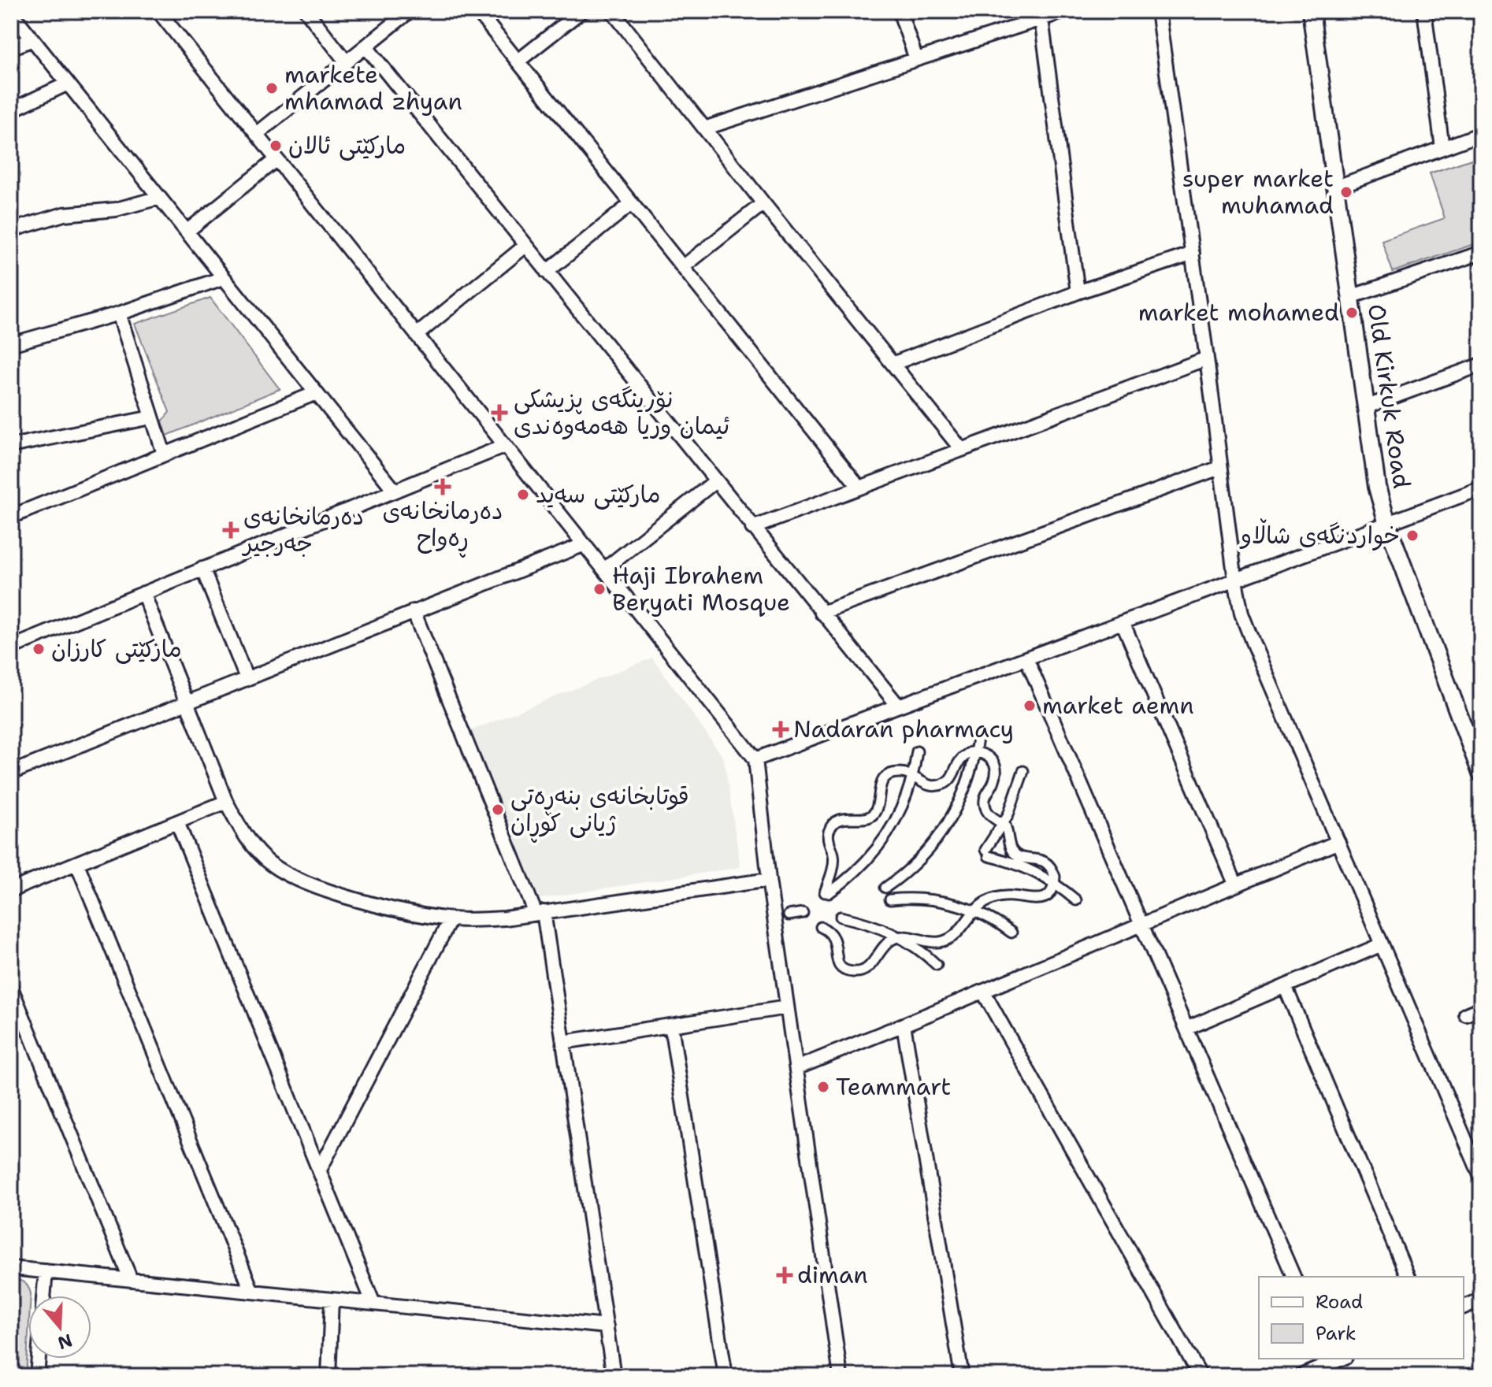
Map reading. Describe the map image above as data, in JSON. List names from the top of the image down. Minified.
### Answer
{"streets":{"street":["Old Kirkuk Road"]},"places":{"other":["markete mhamad zhyan","مارکێتی ئالان","super market muhamad","market mohamed","مارکێتی سەید","خواردنگەی شاڵاو","Haji Ibrahem Beryati Mosque","مارکێتی کارزان","market aemn","قوتابخانەی بنەڕەتی ژیانی کوڕان","Teammart"],"health":["نۆرینگەی پزیشکی ئیمان وریا هەمەوەندی","دەرمانخانەی ڕەواح","دەرمانخانەی جەرجیر","Nadaran pharmacy","diman"]},"legend":["Road","Park"],"north":"bottom"}
